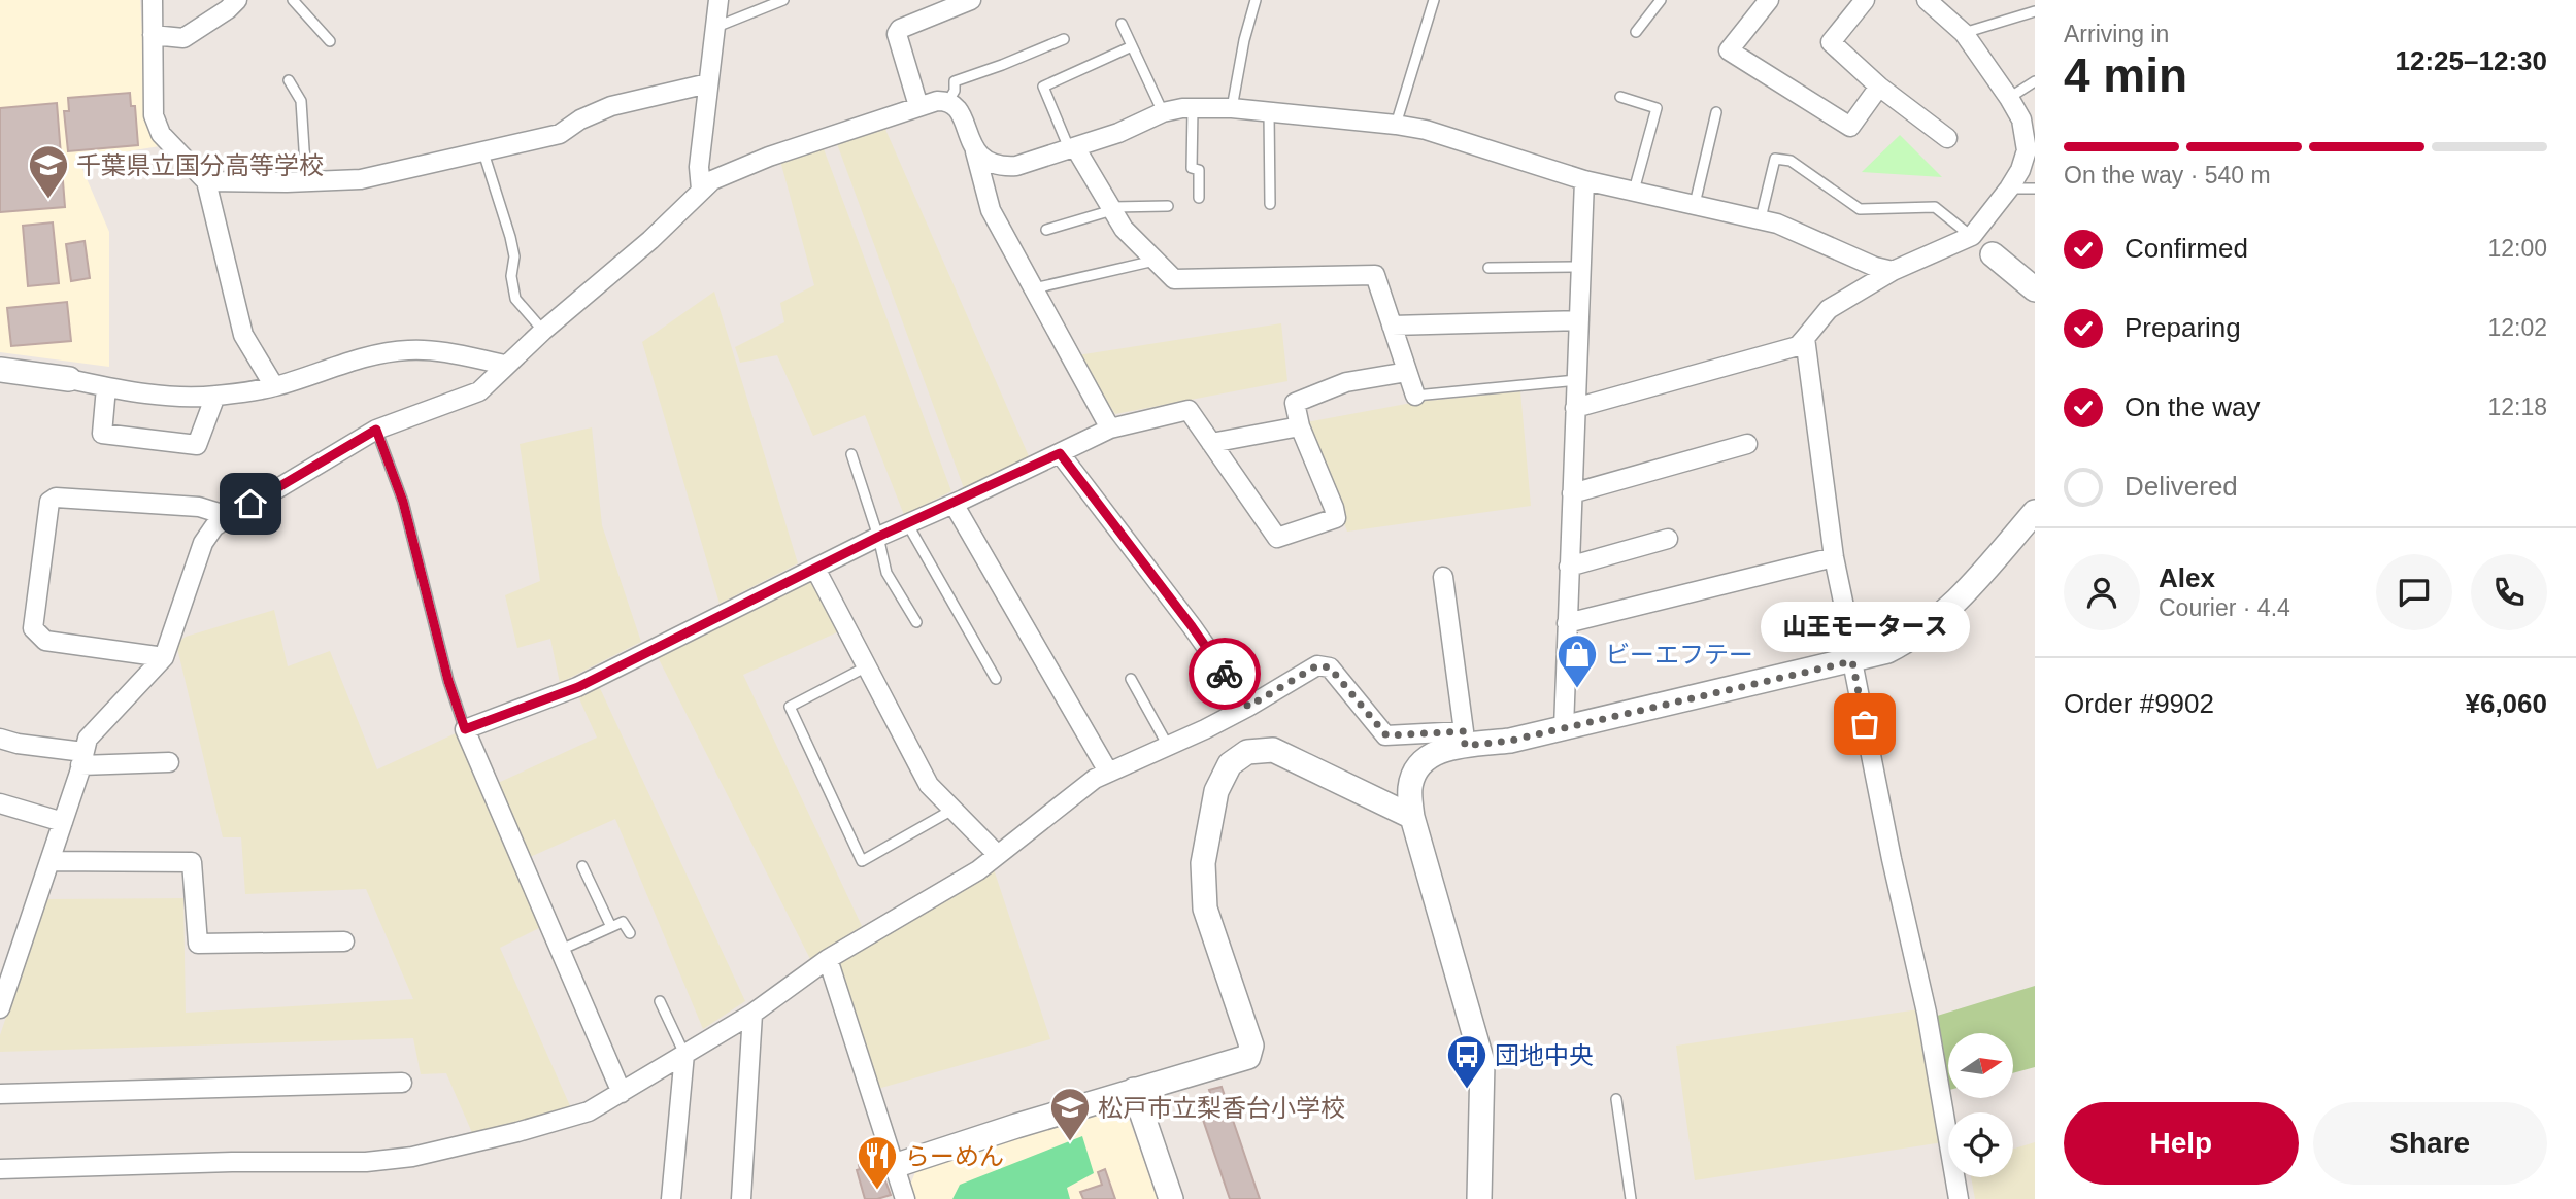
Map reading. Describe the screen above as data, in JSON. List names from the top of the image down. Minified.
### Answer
{"places":{"school or university":["千葉県立国分高等学校","松戸市立梨香台小学校"],"shop":["ビーエフテー"],"other":["山王モータース"],"bus stop":["団地中央"],"restaurant":["らーめん"]},"north":"right","page":{"heading":["4 min","Arriving in","12:25–12:30"],"panel":["Alex","Courier · 4.4","Order #9902","¥6,060"],"bar":"On the way · 540 m","list":[["Confirmed","12:00"],["Preparing","12:02"],["On the way","12:18"],"Delivered"],"bubble":"山王モータース","buttons":["Help","Share"]}}
